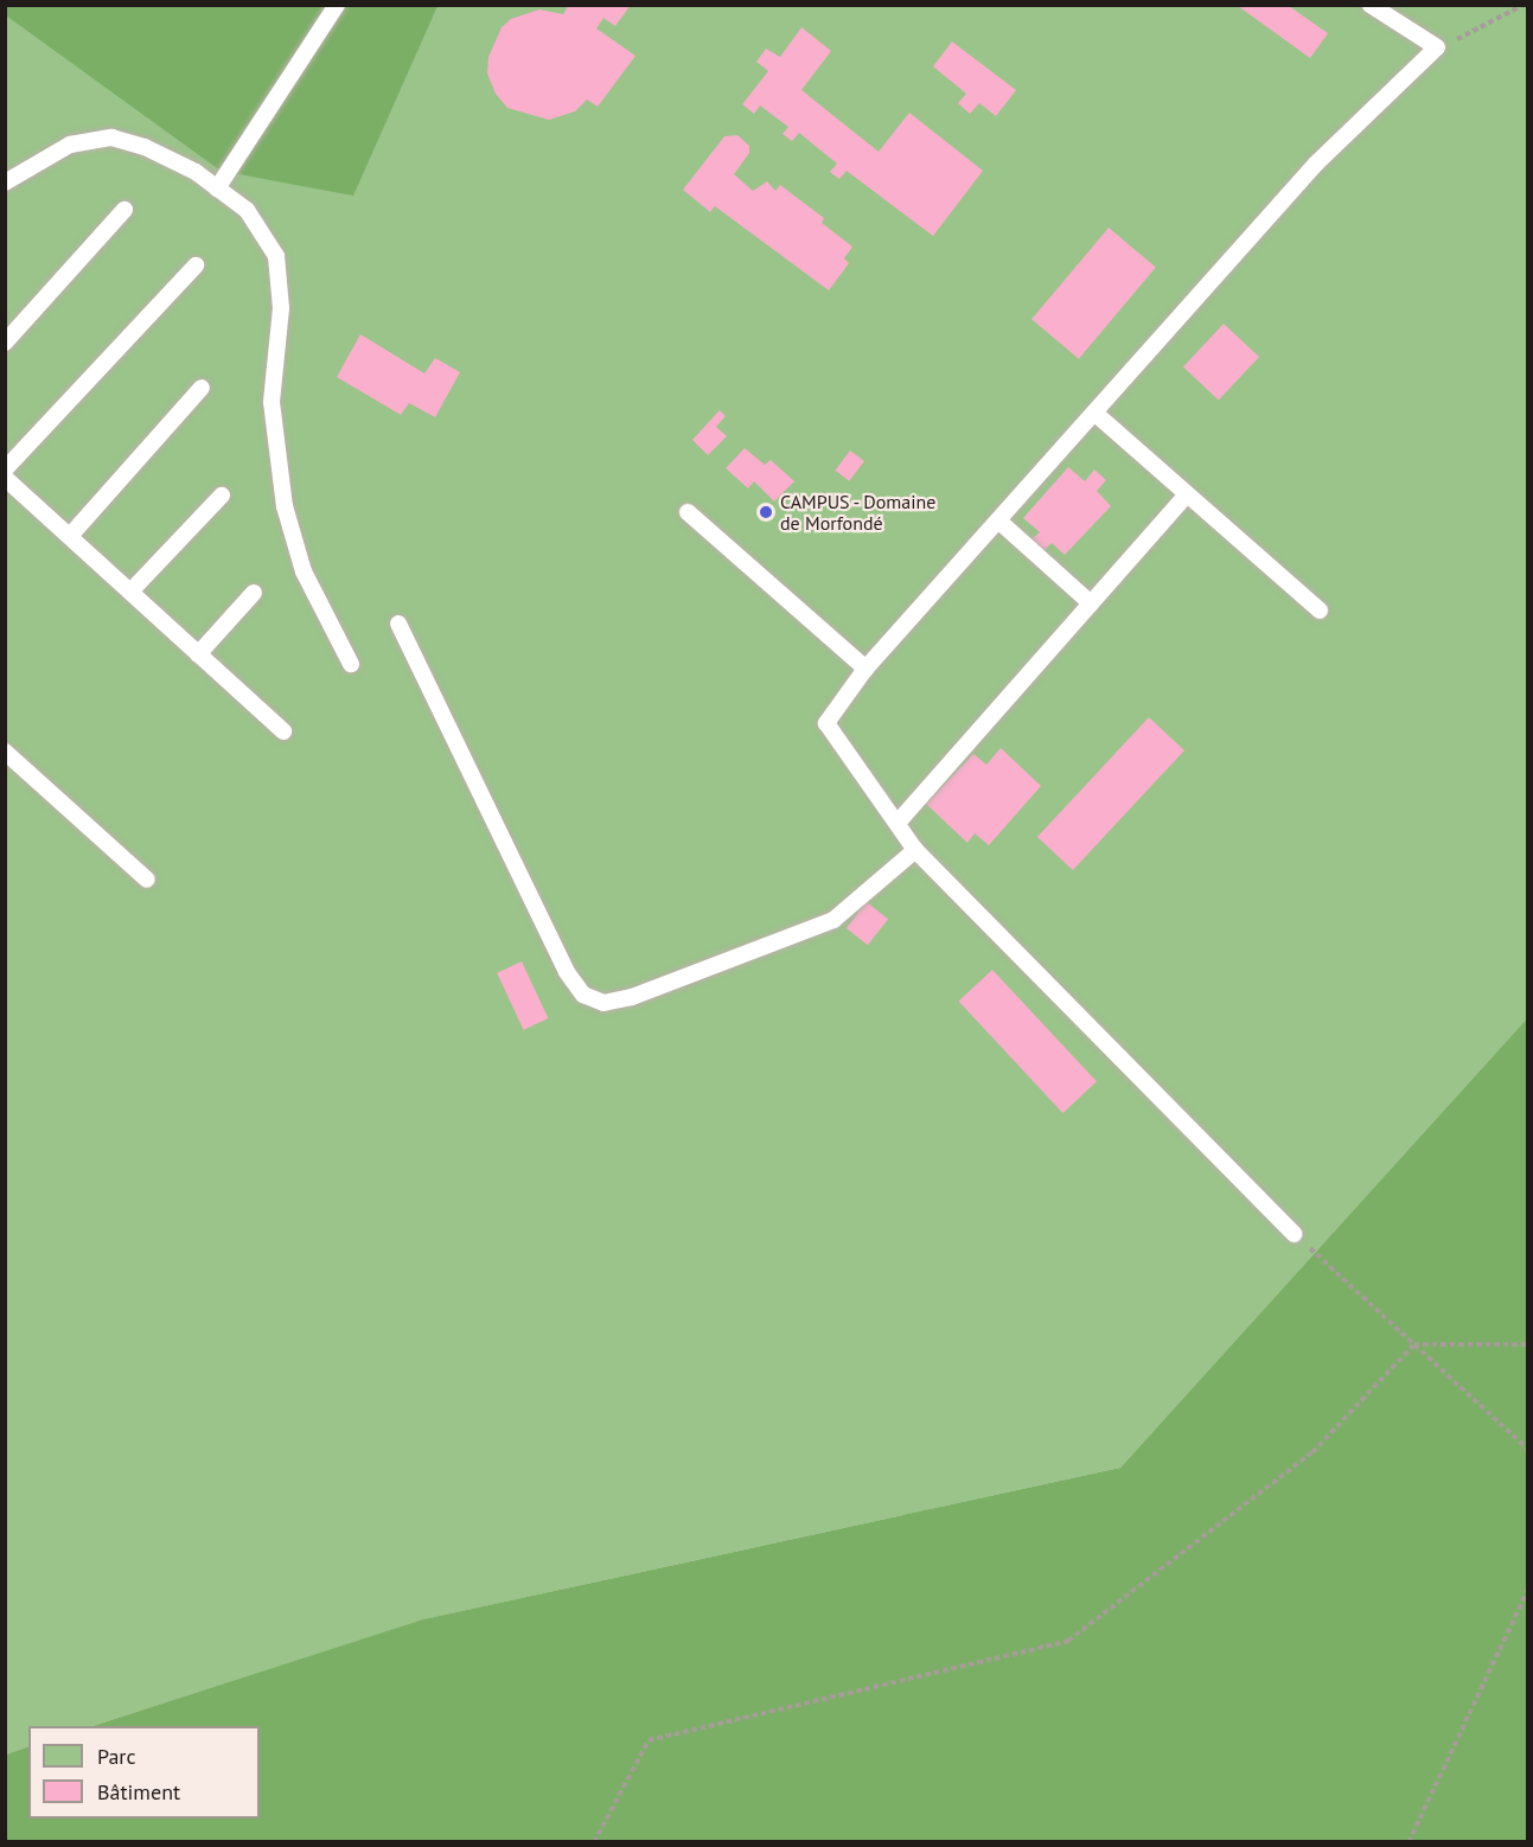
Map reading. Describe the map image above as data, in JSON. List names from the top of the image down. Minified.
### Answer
{"places":["CAMPUS - Domaine de Morfondé"],"legend":["Parc","Bâtiment"]}
